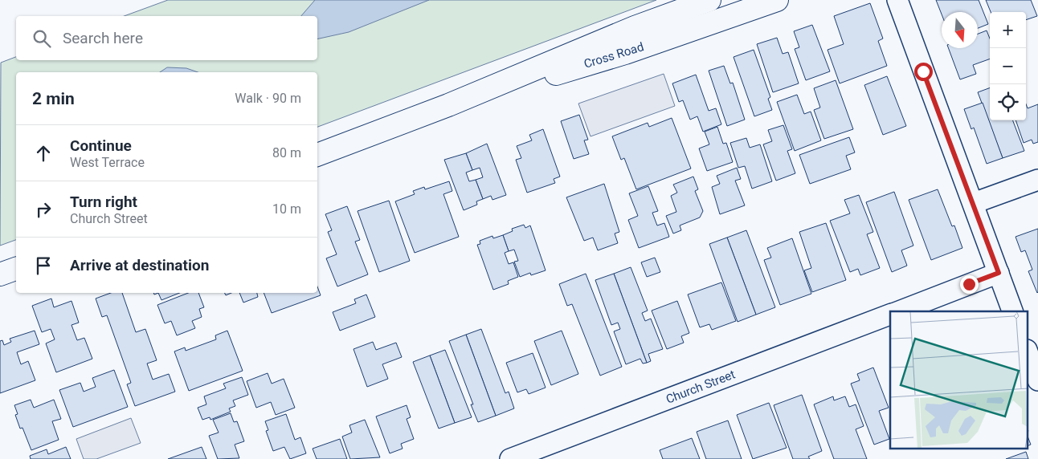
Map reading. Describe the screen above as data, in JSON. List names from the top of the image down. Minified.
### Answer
{"streets":{"highway":["Cross Road"],"street":["Church Street"]},"north":"bottom","page":{"map_buttons":["+","−"],"search":"Search here","heading":["2 min","Walk · 90 m"],"list":[["Continue","West Terrace","80 m"],["Turn right","Church Street","10 m"],"Arrive at destination"]}}
